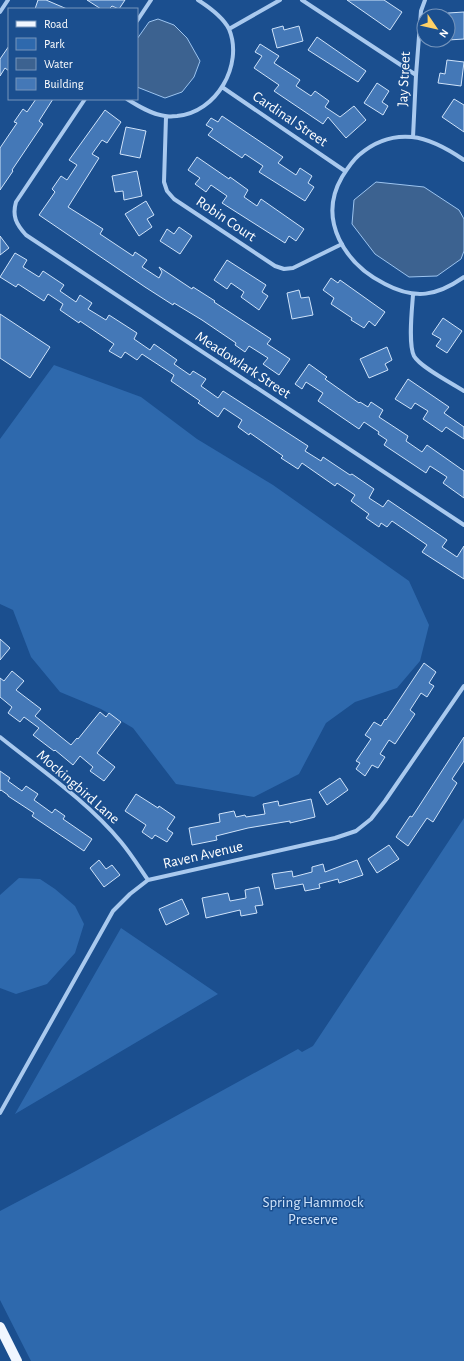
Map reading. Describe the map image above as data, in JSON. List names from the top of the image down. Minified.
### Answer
{"streets":{"street":["Jay Street","Cardinal Street","Robin Court","Meadowlark Street","Mockingbird Lane","Raven Avenue"]},"crossings":[["Mockingbird Lane","Raven Avenue"]],"parks":["Spring Hammock Preserve"],"legend":["Road","Park","Water","Building"],"north":"bottom right"}
